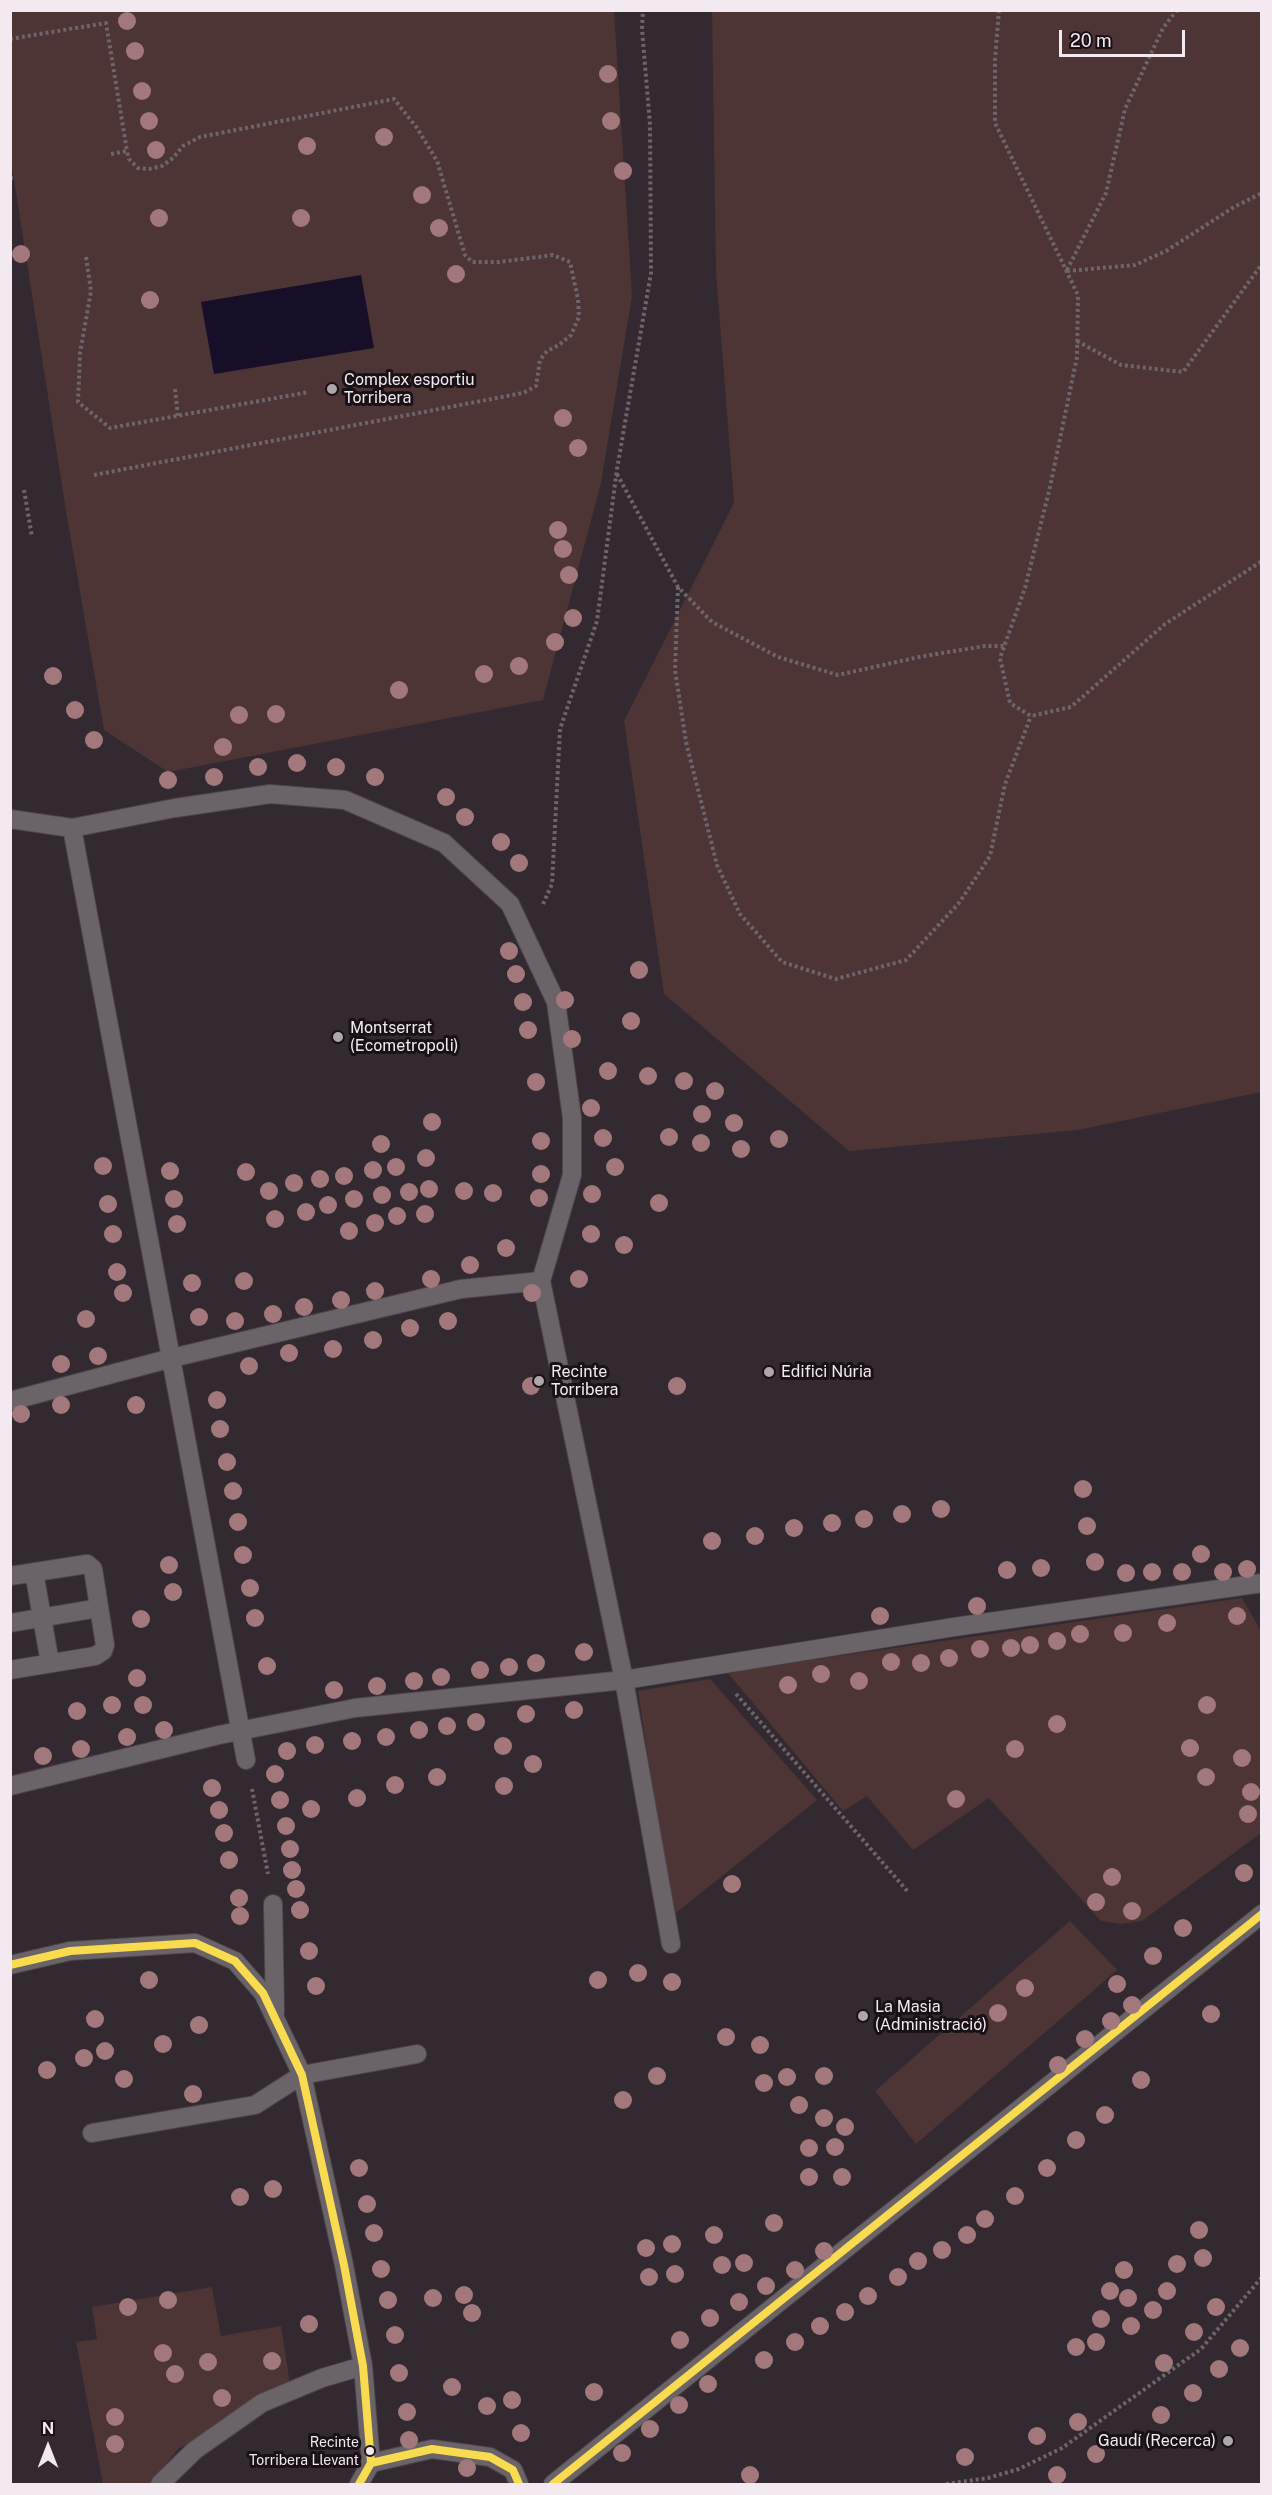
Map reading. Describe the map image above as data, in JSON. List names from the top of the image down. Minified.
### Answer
{"places":["Complex esportiu Torribera","Montserrat (Ecometropoli)","Edifici Núria","Recinte Torribera","La Masia (Administració)","Gaudí (Recerca)","Recinte Torribera Llevant"],"scale_bar":"20 m","north":"top"}
